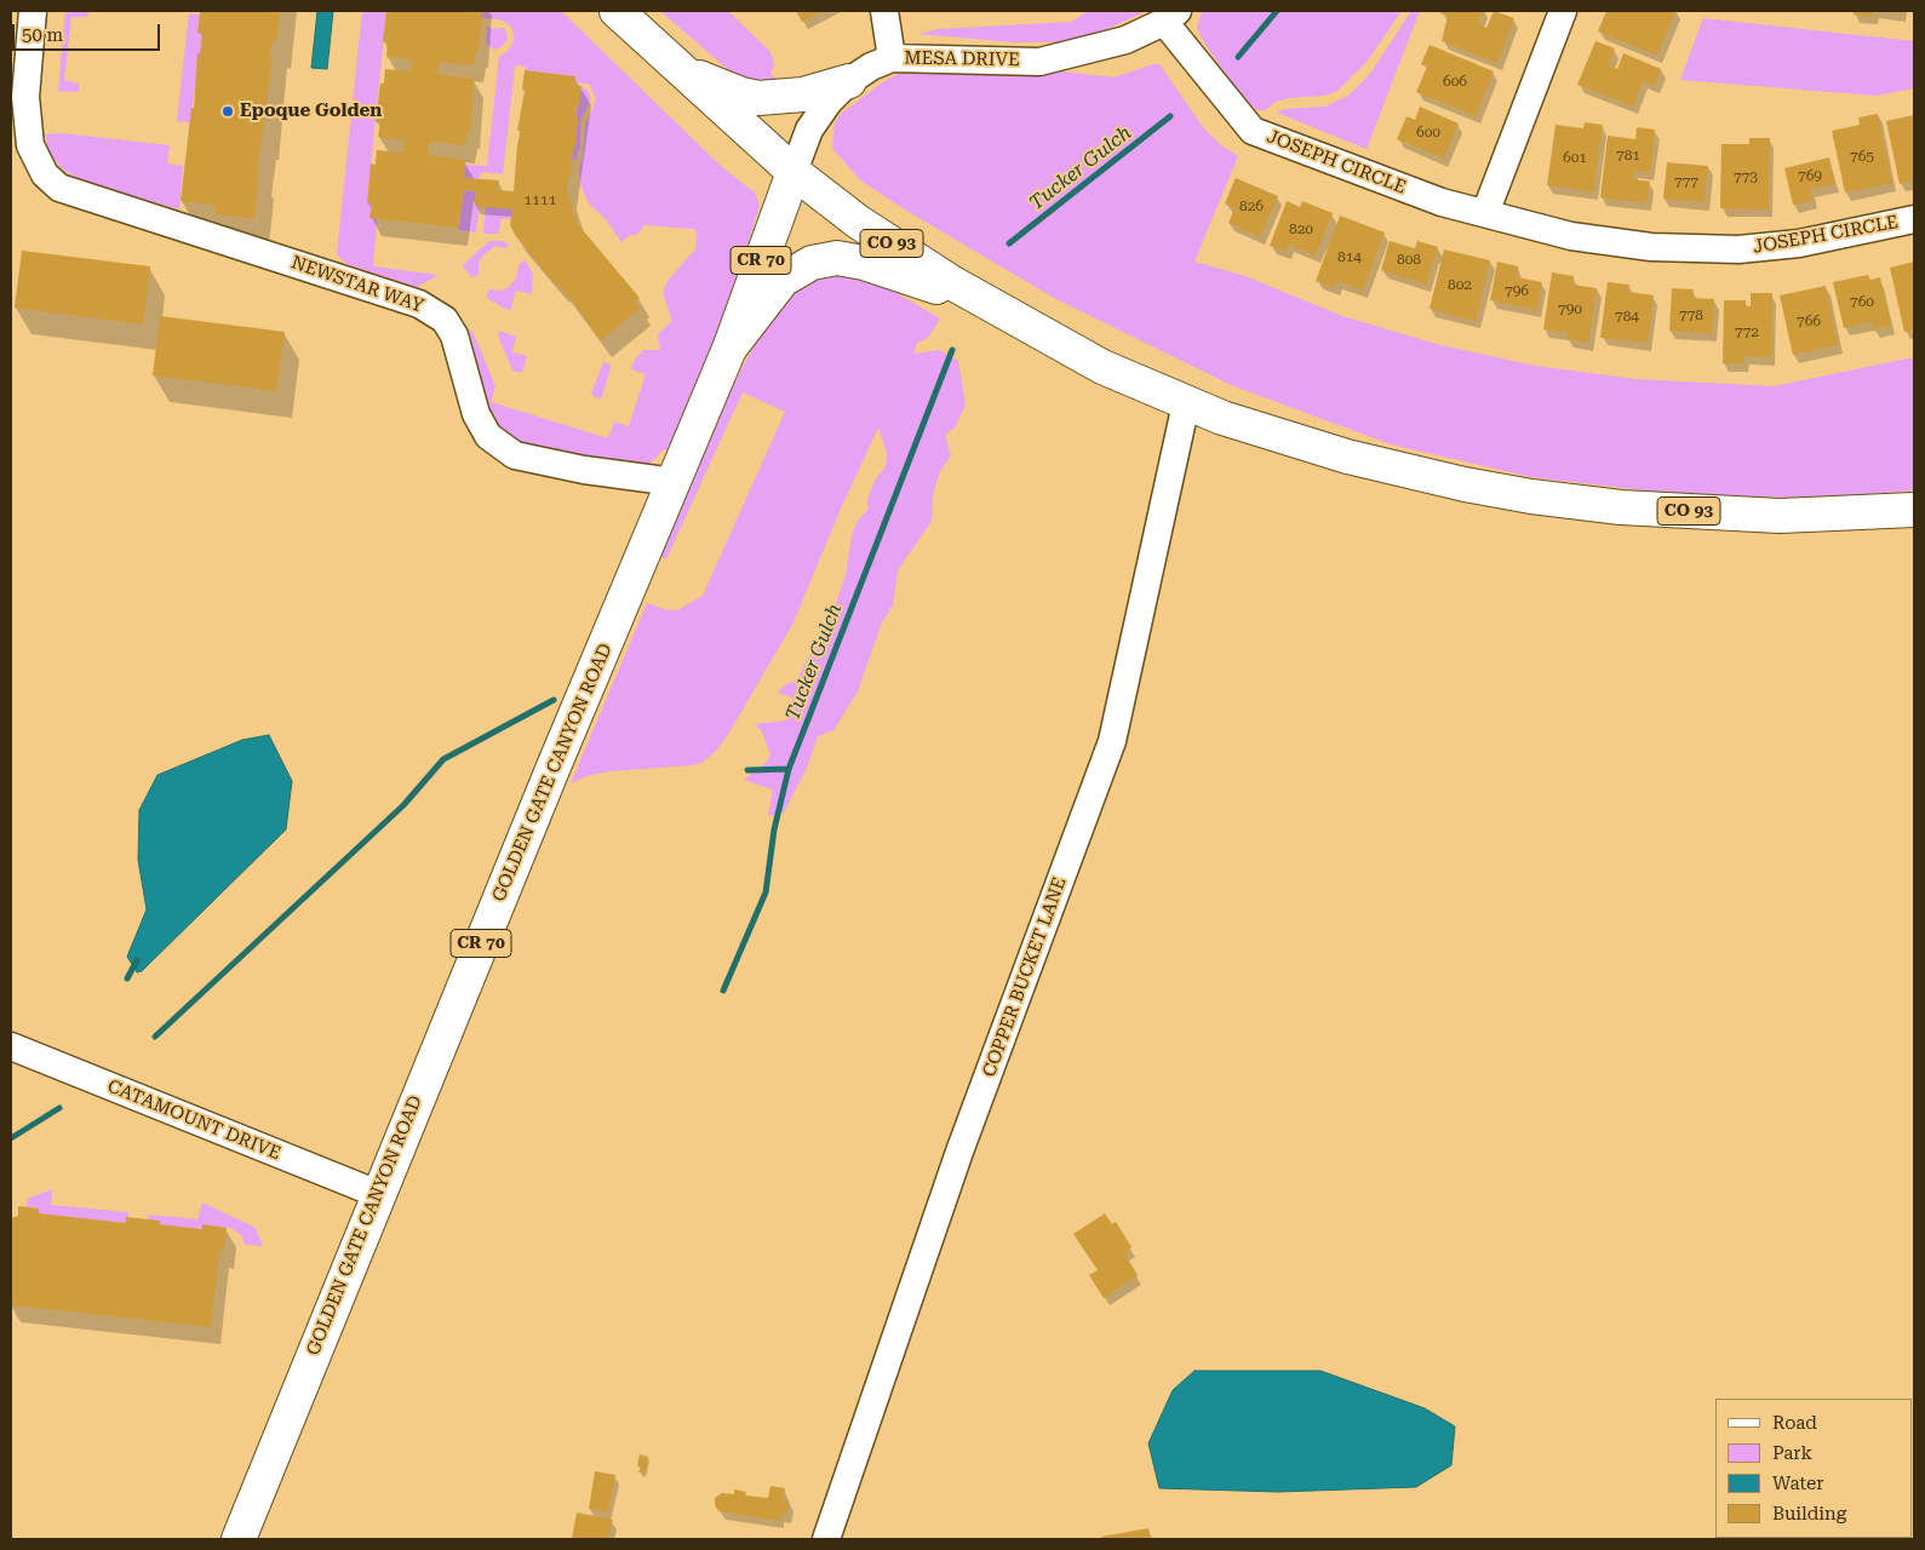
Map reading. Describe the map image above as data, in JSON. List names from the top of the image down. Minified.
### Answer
{"streets":{"main road":["CO 93","CR 70","GOLDEN GATE CANYON ROAD"],"street":["MESA DRIVE","JOSEPH CIRCLE","NEWSTAR WAY","COPPER BUCKET LANE","CATAMOUNT DRIVE"]},"crossings":[["MESA DRIVE","JOSEPH CIRCLE"],["MESA DRIVE","CO 93"],["MESA DRIVE","GOLDEN GATE CANYON ROAD"],["CO 93","GOLDEN GATE CANYON ROAD"],["CO 93","COPPER BUCKET LANE"],["NEWSTAR WAY","GOLDEN GATE CANYON ROAD"],["GOLDEN GATE CANYON ROAD","CATAMOUNT DRIVE"]],"water":["Tucker Gulch"],"places":["Epoque Golden"],"house_numbers":["606","600","781","765","601","769","773","777","1111","826","820","814","808","802","796","760","790","778","784","766","772"],"legend":["Road","Park","Water","Building"],"scale_bar":"50 m"}
